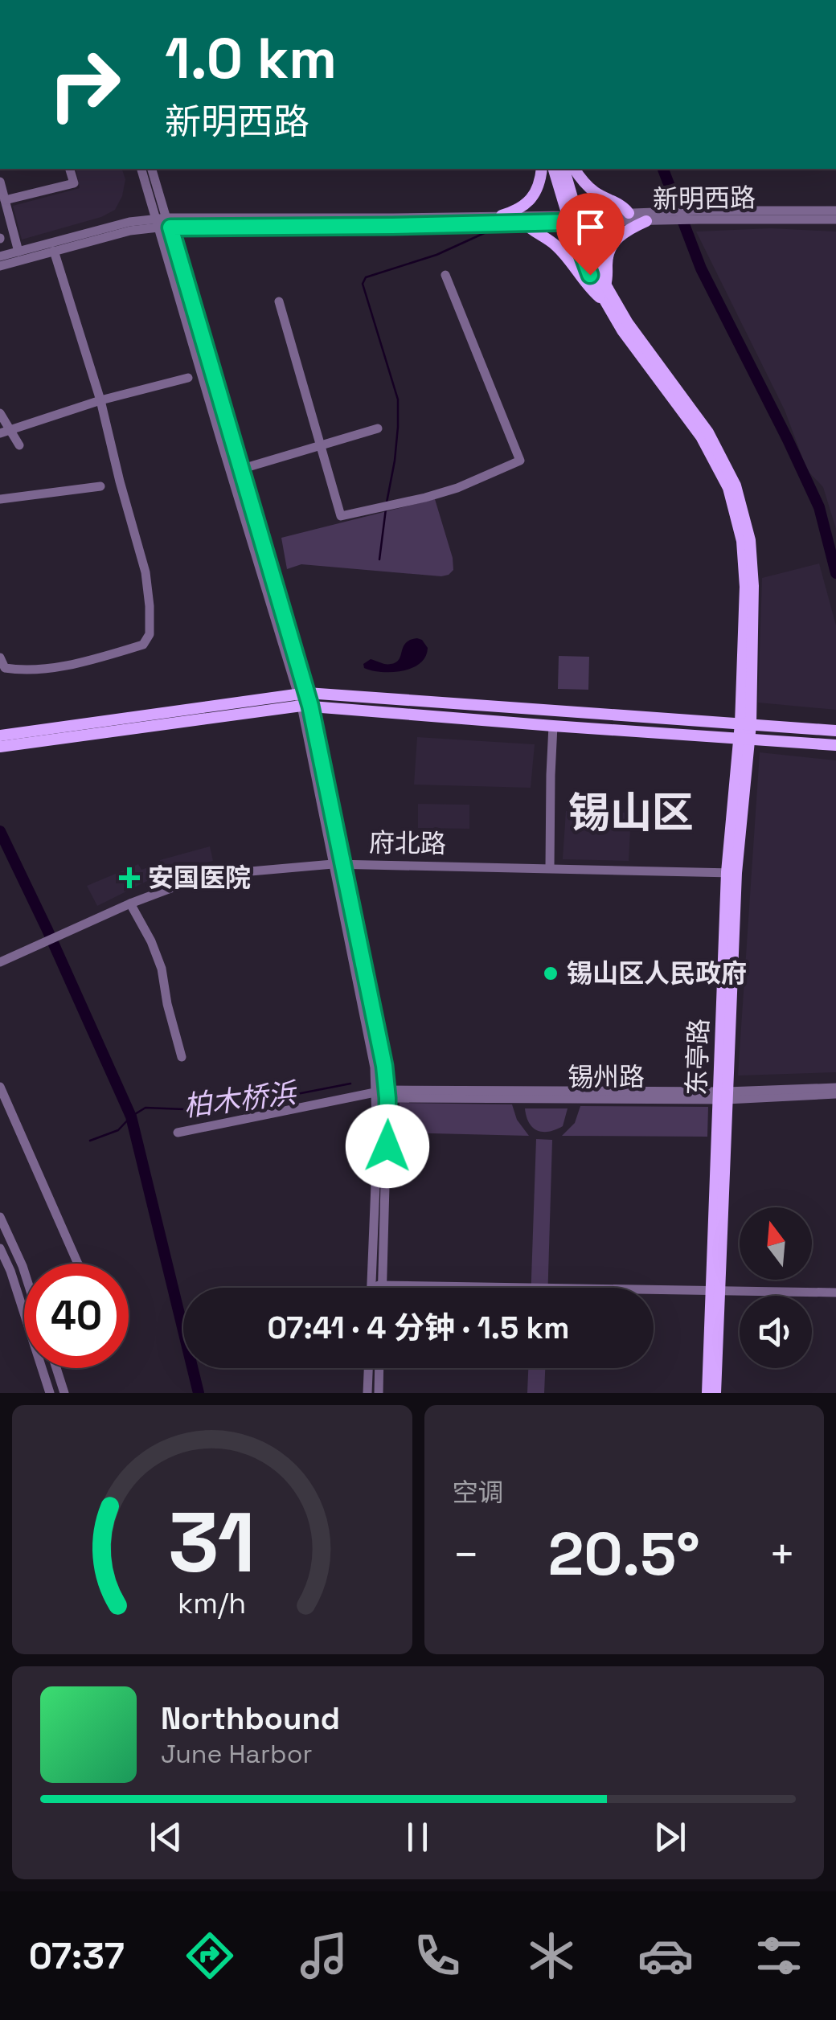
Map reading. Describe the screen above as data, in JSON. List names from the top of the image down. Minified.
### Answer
{"streets":{"main road":["东亭路"],"street":["新明西路","府北路","锡州路"]},"crossings":[["府北路","东亭路"],["东亭路","锡州路"]],"districts":["锡山区"],"water":["柏木桥浜"],"places":{"health":["安国医院"],"other":["锡山区人民政府"]},"north":"top","page":{"turn":["1.0 km","新明西路"],"limit":"40","trip":"07:41 · 4 分钟 · 1.5 km","tile":"空调","heat":["−","20.5°","+"],"song":["Northbound","June Harbor"],"tabs":"07:37","gauge":["31","km/h"]}}
